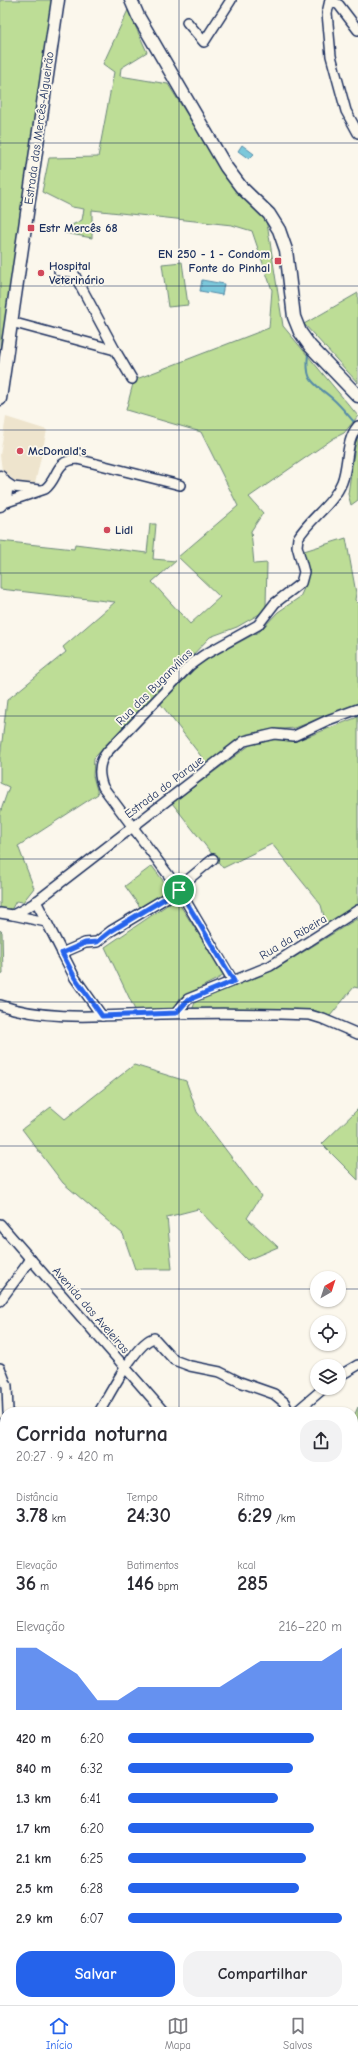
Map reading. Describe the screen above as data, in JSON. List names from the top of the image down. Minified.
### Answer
{"streets":{"main road":["Estrada das Mercês-Algueirão"],"street":["Rua das Buganvílias","Estrada do Parque","Rua da Ribeira","Avenida das Aveleiras"]},"crossings":[["Rua das Buganvílias","Estrada do Parque"],["Rua das Buganvílias","Rua da Ribeira"]],"places":{"transit":["Estr Mercês 68","EN 250 - 1 - Condom Fonte do Pinhal"],"other":["Hospital Veterinário","McDonald's","Lidl"]},"north":"top right","page":{"heading":["Corrida noturna","20:27 · 9 × 420 m"],"stats":[["Distância","3.78 km"],["Tempo","24:30"],["Ritmo","6:29 /km"],["Elevação","36 m"],["Batimentos","146 bpm"],["kcal","285"]],"chart":["Elevação","216–220 m"],"list":[{"name":"420 m","note":"6:20"},{"name":"840 m","note":"6:32"},{"name":"1.3 km","note":"6:41"},{"name":"1.7 km","note":"6:20"},{"name":"2.1 km","note":"6:25"},{"name":"2.5 km","note":"6:28"},{"name":"2.9 km","note":"6:07"}],"buttons":["Salvar","Compartilhar"],"tabs":["Início","Mapa","Salvos"]}}
